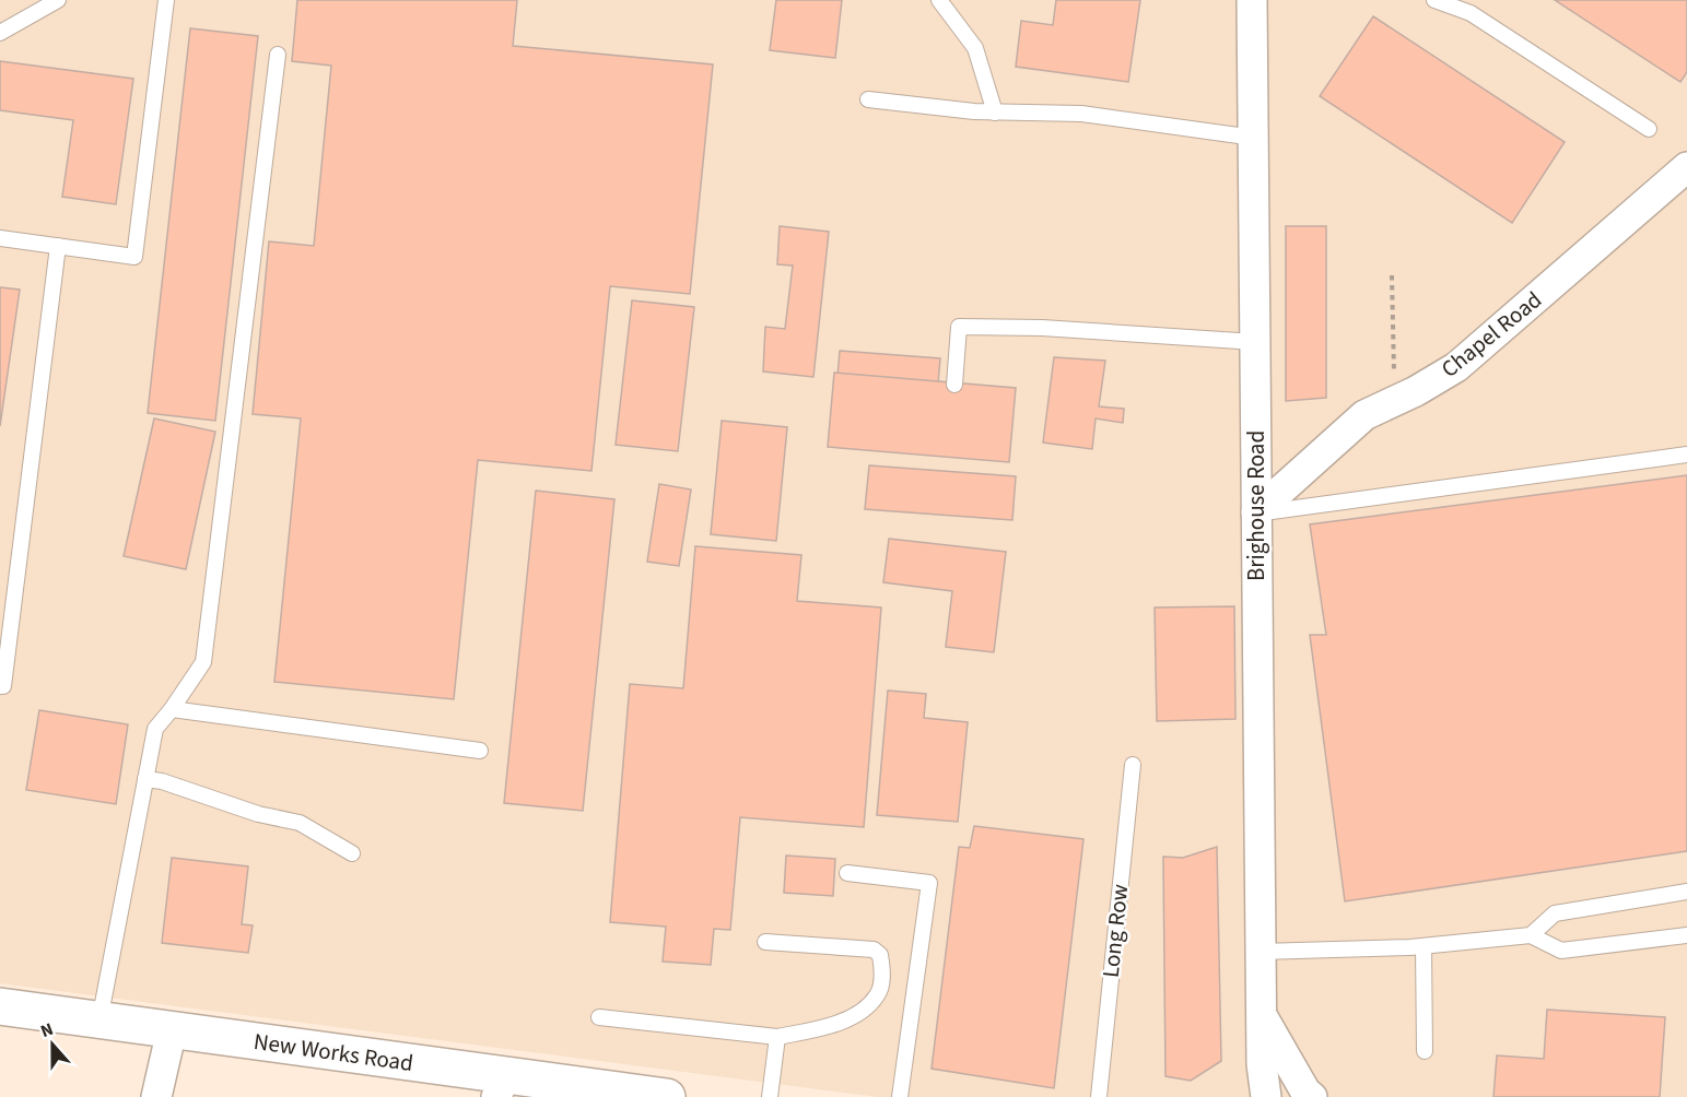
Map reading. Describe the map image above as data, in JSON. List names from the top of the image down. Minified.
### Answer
{"streets":{"street":["Chapel Road","Brighouse Road","New Works Road"],"lane":["Long Row"]},"crossings":[["Chapel Road","Brighouse Road"]],"north":"top"}
